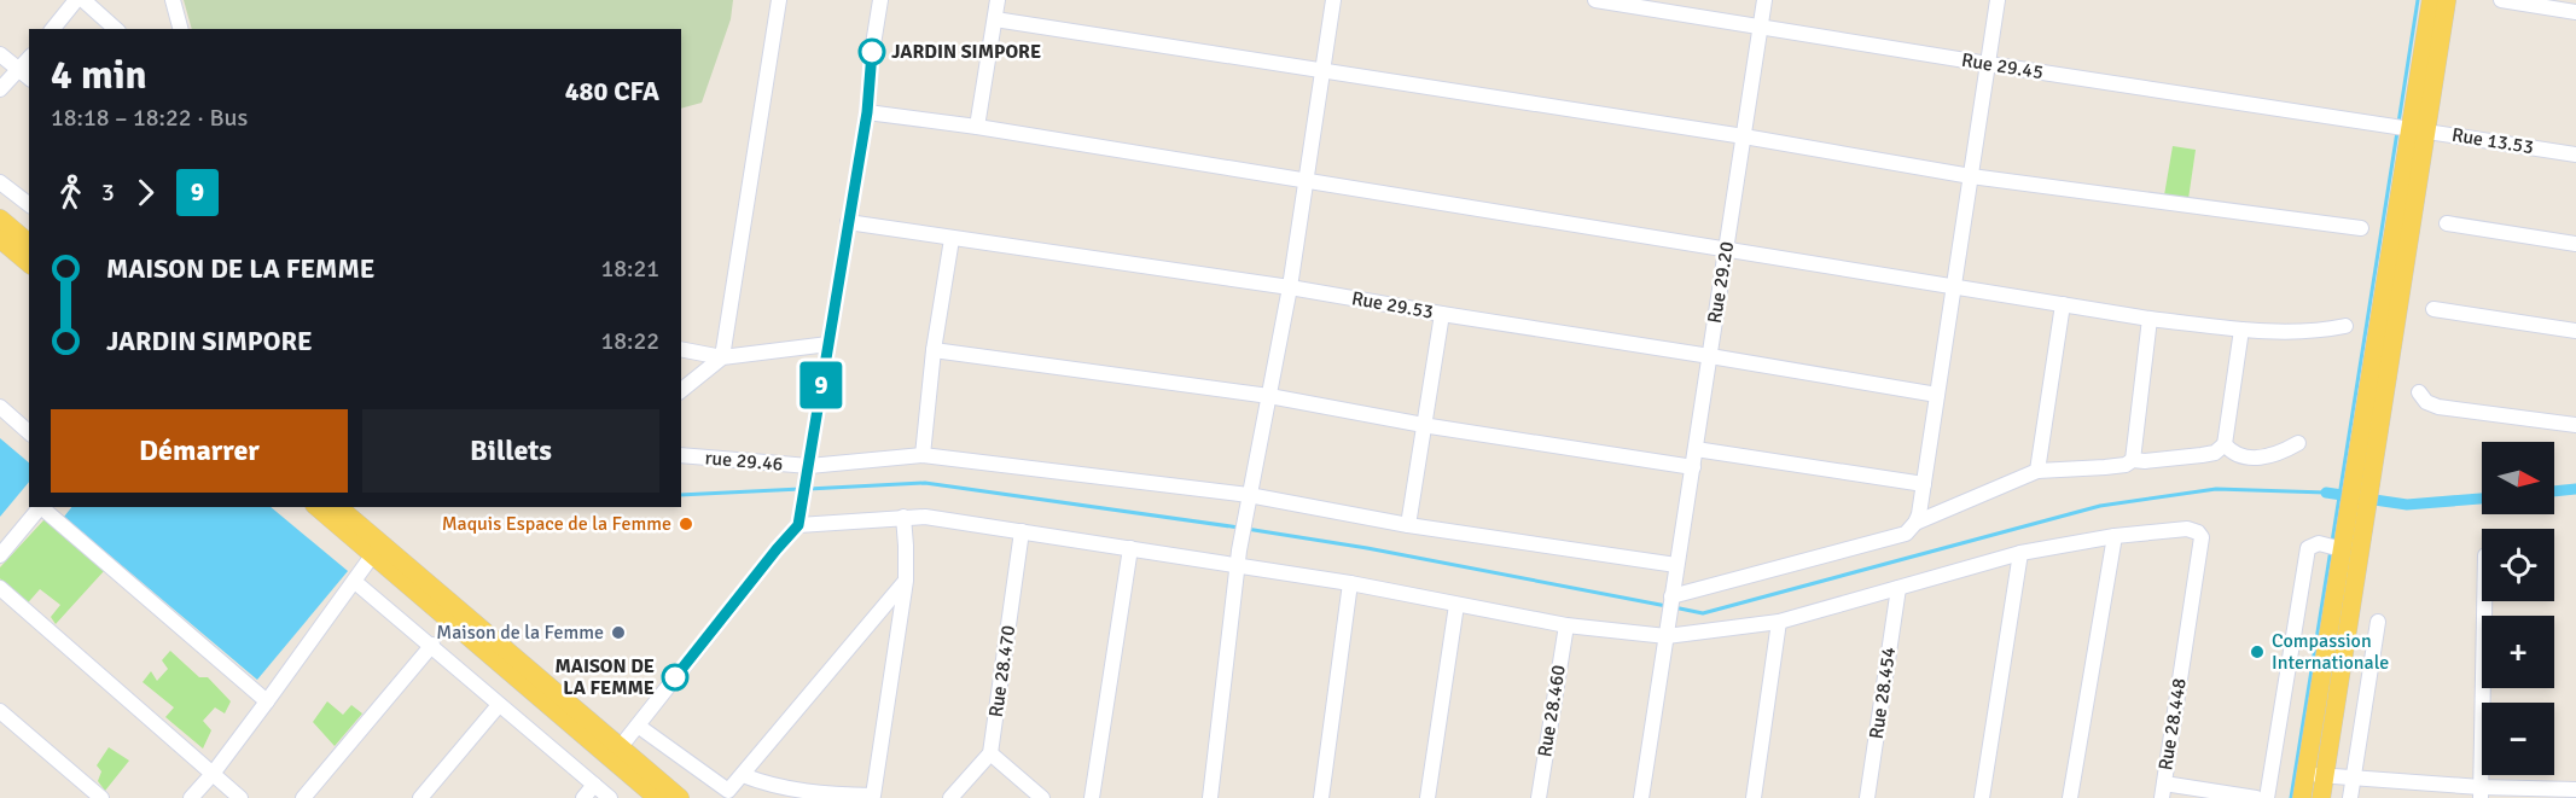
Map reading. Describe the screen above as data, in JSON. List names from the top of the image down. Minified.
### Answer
{"streets":{"street":["Rue 29.45","Rue 13.53","Rue 29.20","Rue 29.53","rue 29.46","Rue 28.470","Rue 28.454","Rue 28.460","Rue 28.448"]},"crossings":[["Rue 29.45","Rue 13.53"],["Rue 29.45","Rue 29.20"],["Rue 29.20","Rue 29.53"],["Rue 29.20","rue 29.46"],["Rue 29.53","rue 29.46"]],"places":["JARDIN SIMPORE","Maquis Espace de la Femme","Maison de la Femme","Compassion Internationale","MAISON DE LA FEMME"],"lines":["bus line 9"],"north":"right","page":{"on_map":"9","heading":["4 min","18:18 – 18:22 · Bus","480 CFA"],"legs":["3","9"],"list":[{"name":"MAISON DE LA FEMME","value":"18:21"},{"name":"JARDIN SIMPORE","value":"18:22"}],"buttons":["Démarrer","Billets"],"map_buttons":["+","−"]}}
